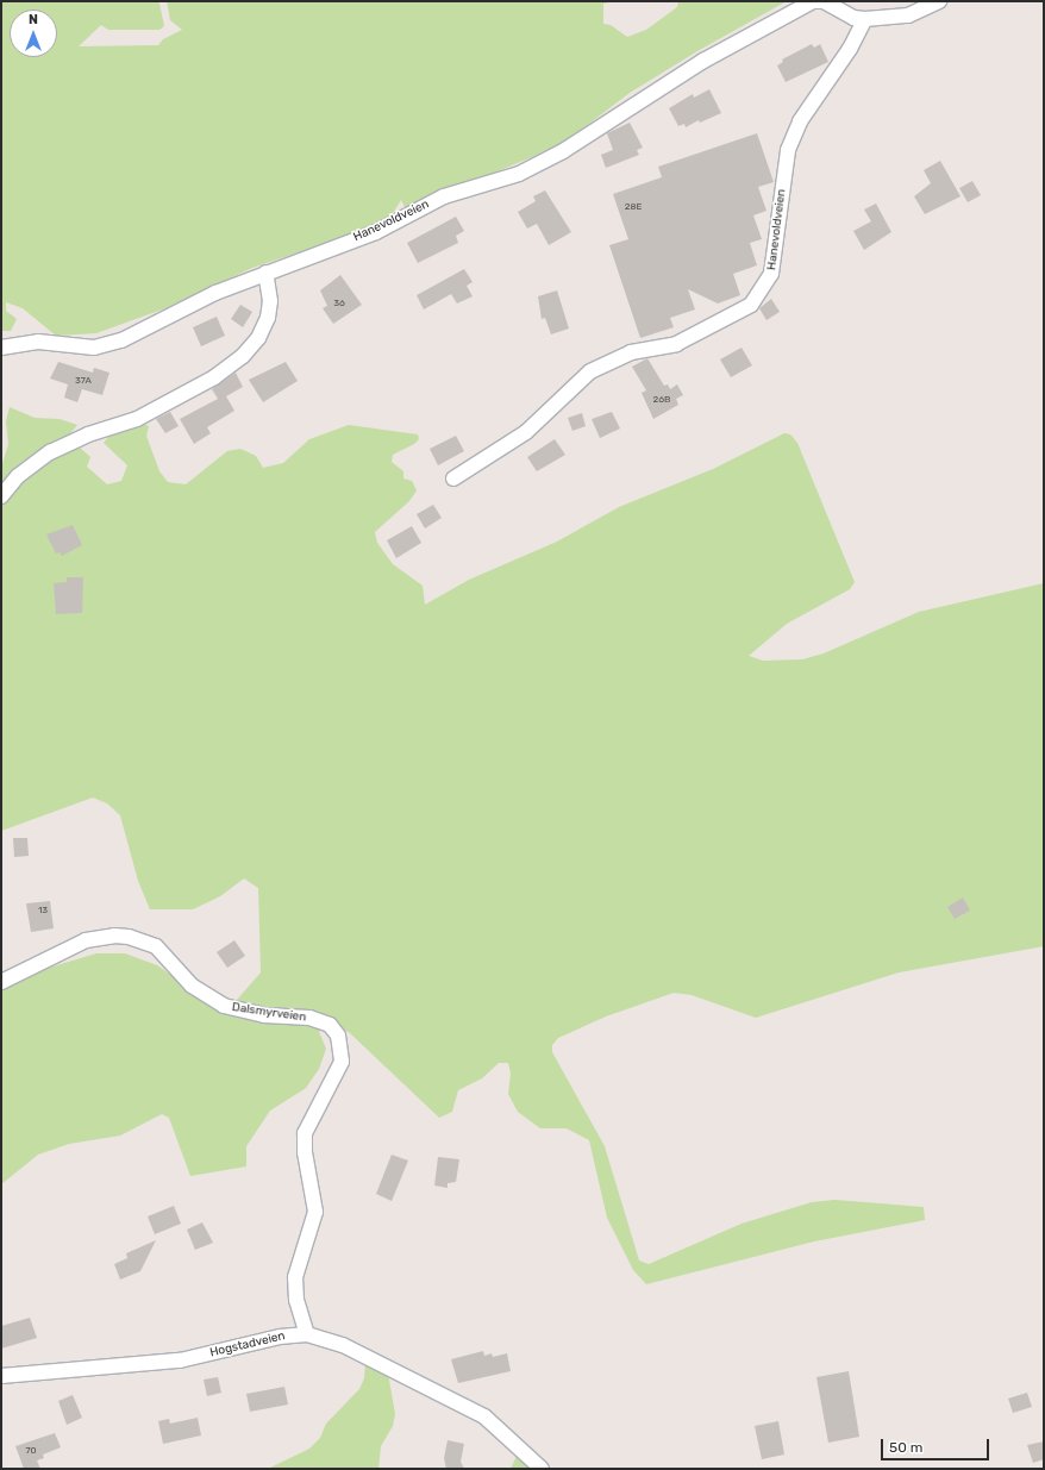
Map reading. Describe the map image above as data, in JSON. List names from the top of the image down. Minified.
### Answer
{"streets":{"street":["Hanevoldveien","Dalsmyrveien","Hogstadveien"]},"crossings":[["Dalsmyrveien","Hogstadveien"]],"house_numbers":["28E","36","37A","26B","13","70"],"scale_bar":"50 m","north":"top"}
